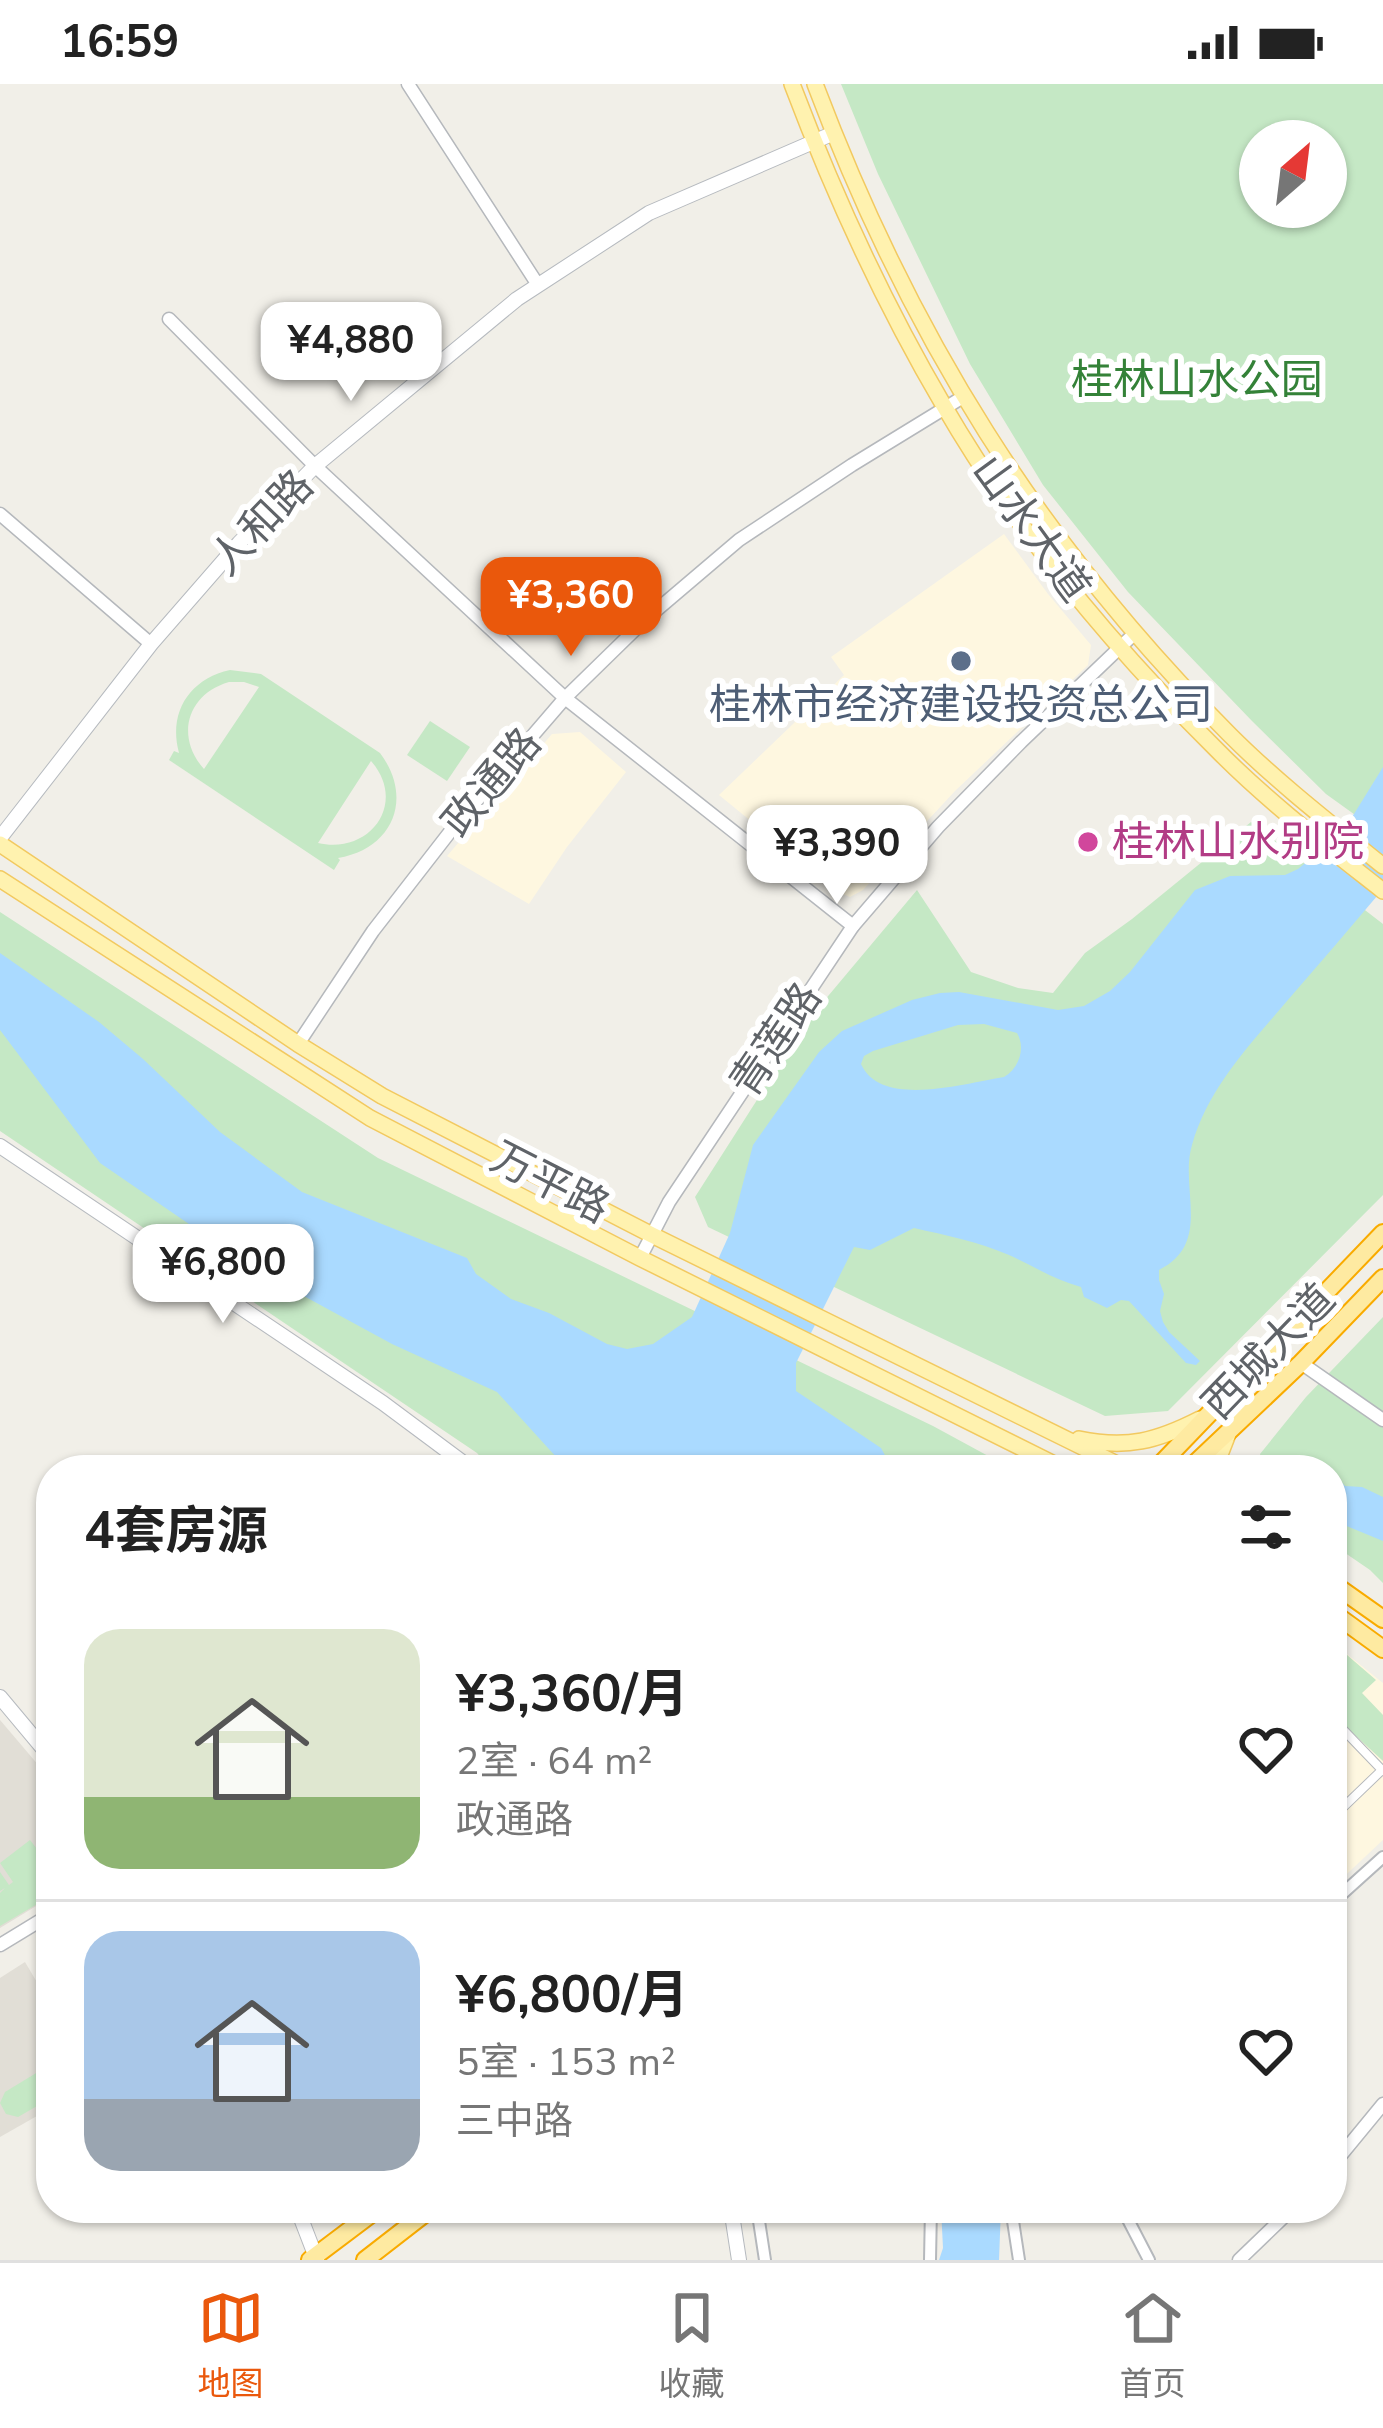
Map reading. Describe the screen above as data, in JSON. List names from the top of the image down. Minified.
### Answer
{"streets":{"highway":["西城大道"],"main road":["人和路","山水大道","万平路"],"street":["政通路","青莲路"]},"crossings":[["人和路","山水大道"],["人和路","万平路"],["山水大道","政通路"],["山水大道","青莲路"],["政通路","万平路"],["青莲路","万平路"]],"parks":["桂林山水公园"],"places":["桂林市经济建设投资总公司","桂林山水别院"],"north":"top right","page":{"status":"16:59","price":["¥4,880","¥3,360","¥3,390","¥6,800"],"heading":"4套房源","list":[{"name":"¥3,360/月","note":"2室 · 64 m² · 政通路"},{"name":"¥6,800/月","note":"5室 · 153 m² · 三中路"}],"tabs":["地图","收藏","首页"]}}
